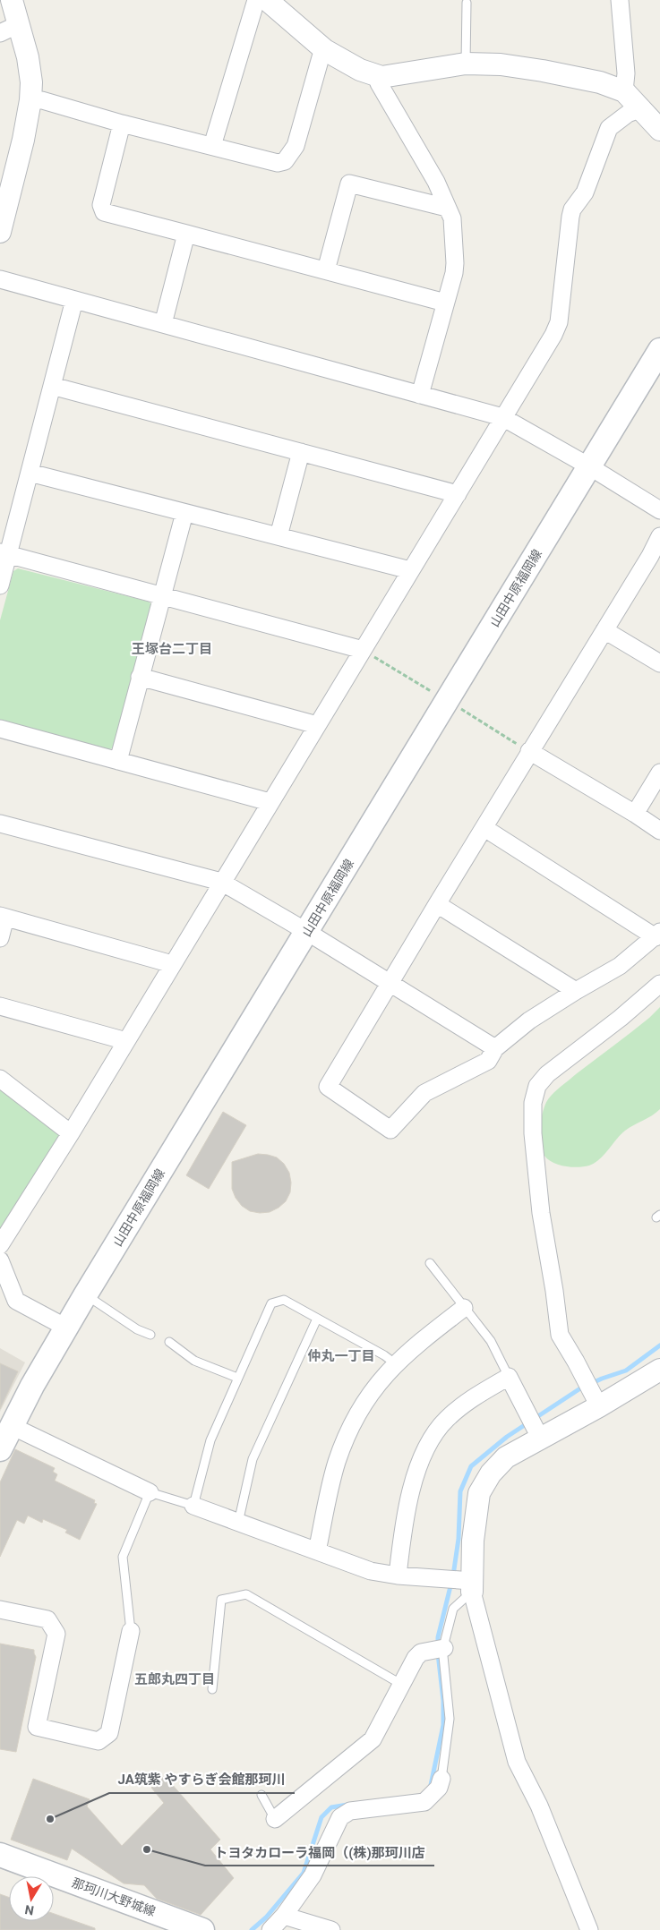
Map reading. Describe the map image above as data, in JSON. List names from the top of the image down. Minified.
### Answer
{"streets":{"main road":["山田中原福岡線","那珂川大野城線"]},"districts":["王塚台二丁目","仲丸一丁目","五郎丸四丁目"],"places":["JA筑紫 やすらぎ会館那珂川","トヨタカローラ福岡（(株)那珂川店"],"north":"bottom"}
